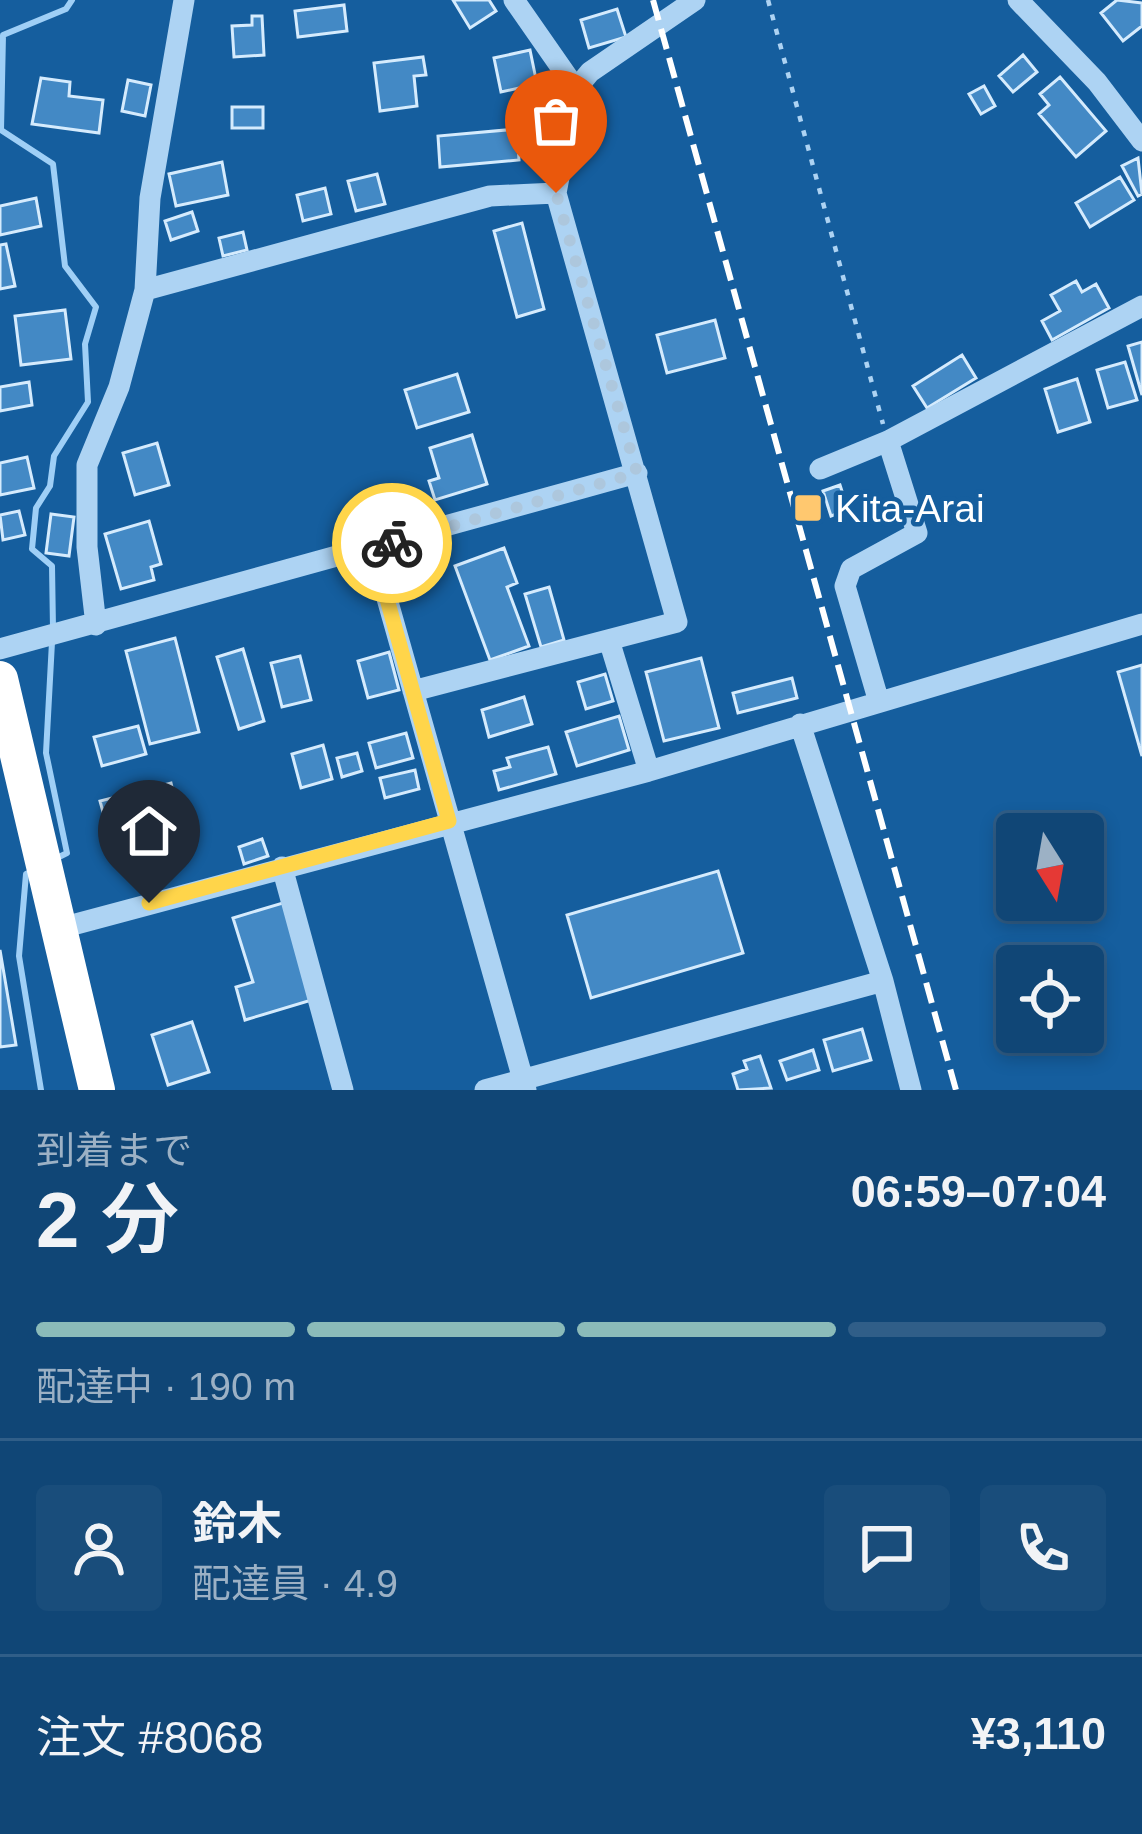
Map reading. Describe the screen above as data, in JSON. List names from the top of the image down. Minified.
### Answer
{"places":{"transit":["Kita-Arai"]},"north":"bottom","page":{"heading":["2 分","到着まで","06:59–07:04"],"panel":["鈴木","配達員 · 4.9","注文 #8068","¥3,110"],"bar":"配達中 · 190 m"}}
